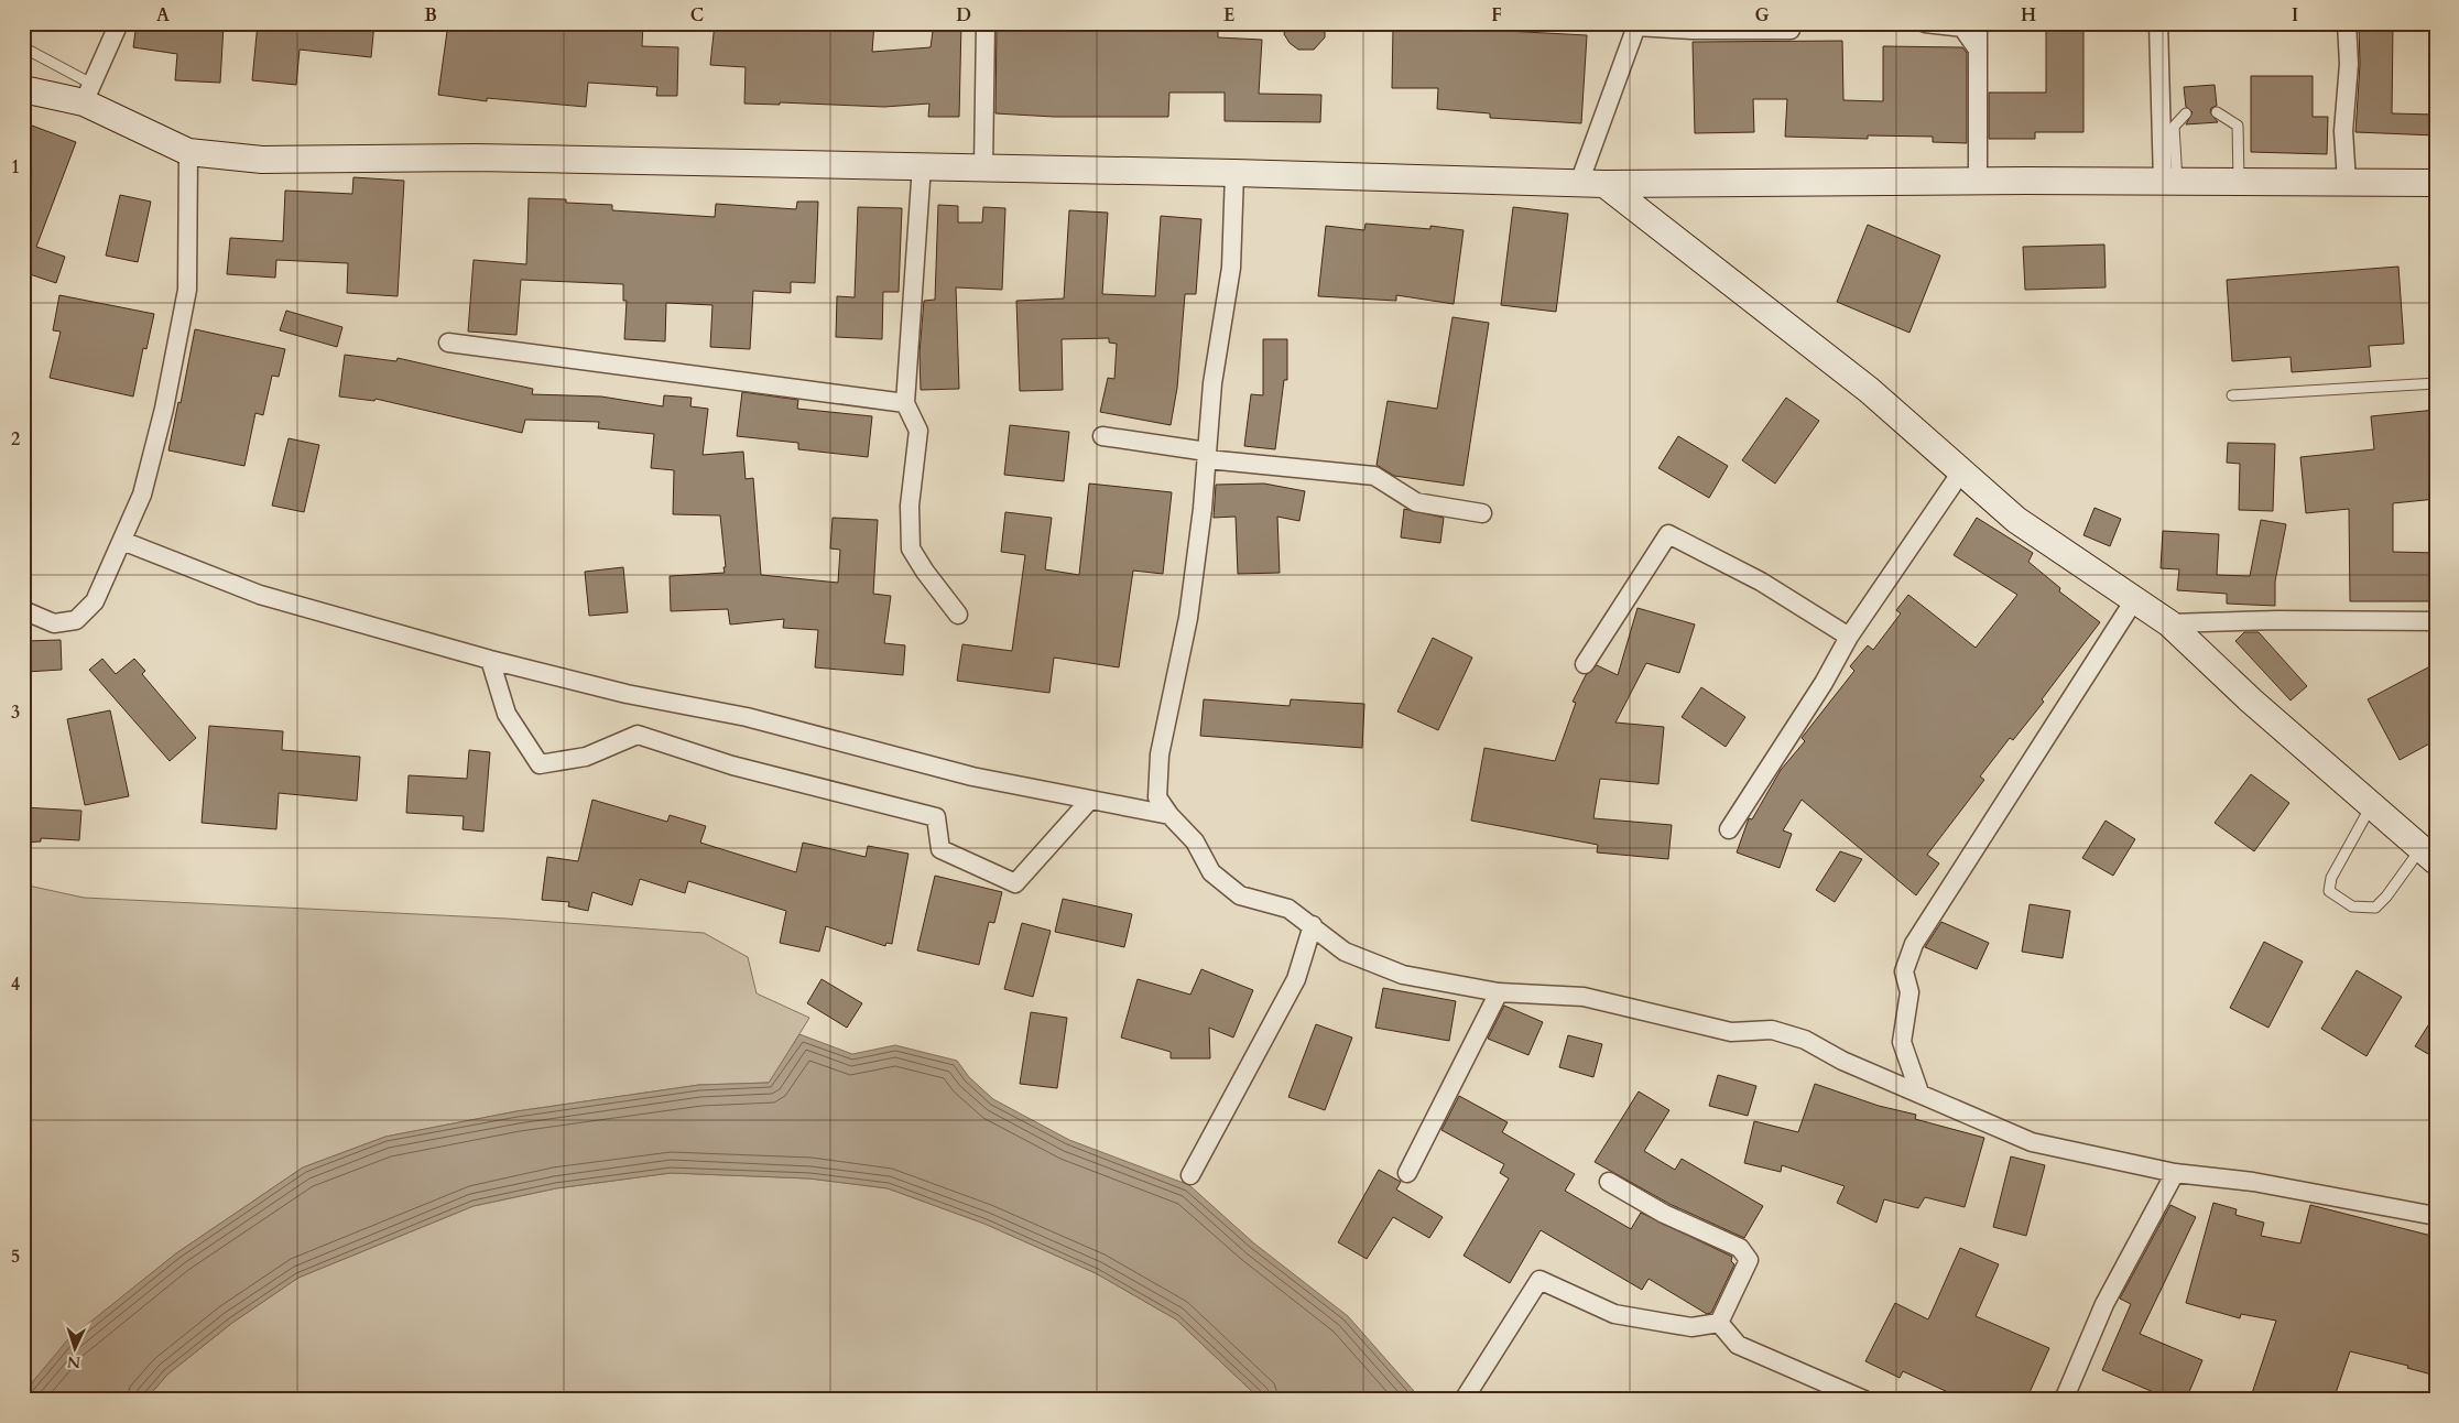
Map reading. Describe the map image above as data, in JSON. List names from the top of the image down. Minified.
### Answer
{"north":"bottom","grid":{"columns":["A","B","C","D","E","F","G","H","I"],"rows":["1","2","3","4","5"]}}
